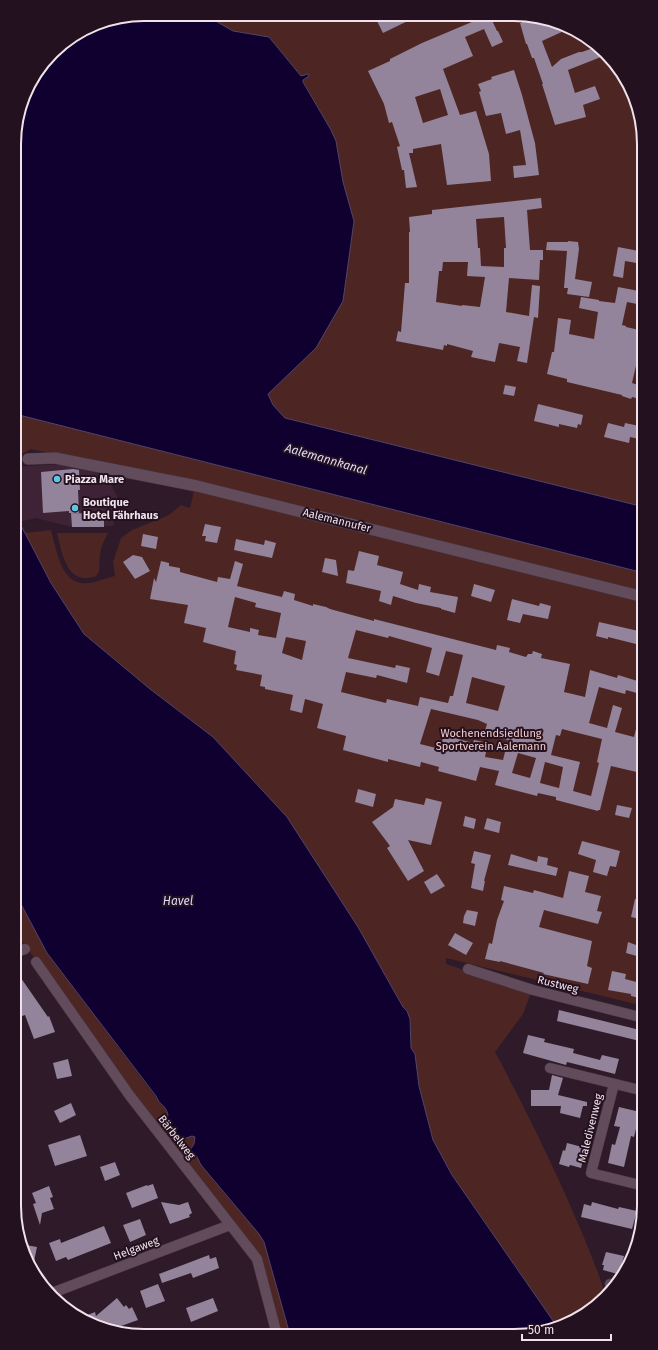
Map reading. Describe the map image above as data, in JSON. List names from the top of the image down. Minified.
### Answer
{"streets":{"street":["Aalemannufer","Rustweg","Maledivenweg","Bärbelweg","Helgaweg"]},"crossings":[["Bärbelweg","Helgaweg"]],"water":["Aalemannkanal","Havel"],"parks":["Wochenendsiedlung Sportverein Aalemann"],"places":["Piazza Mare","Boutique Hotel Fährhaus"],"scale_bar":"50 m"}
